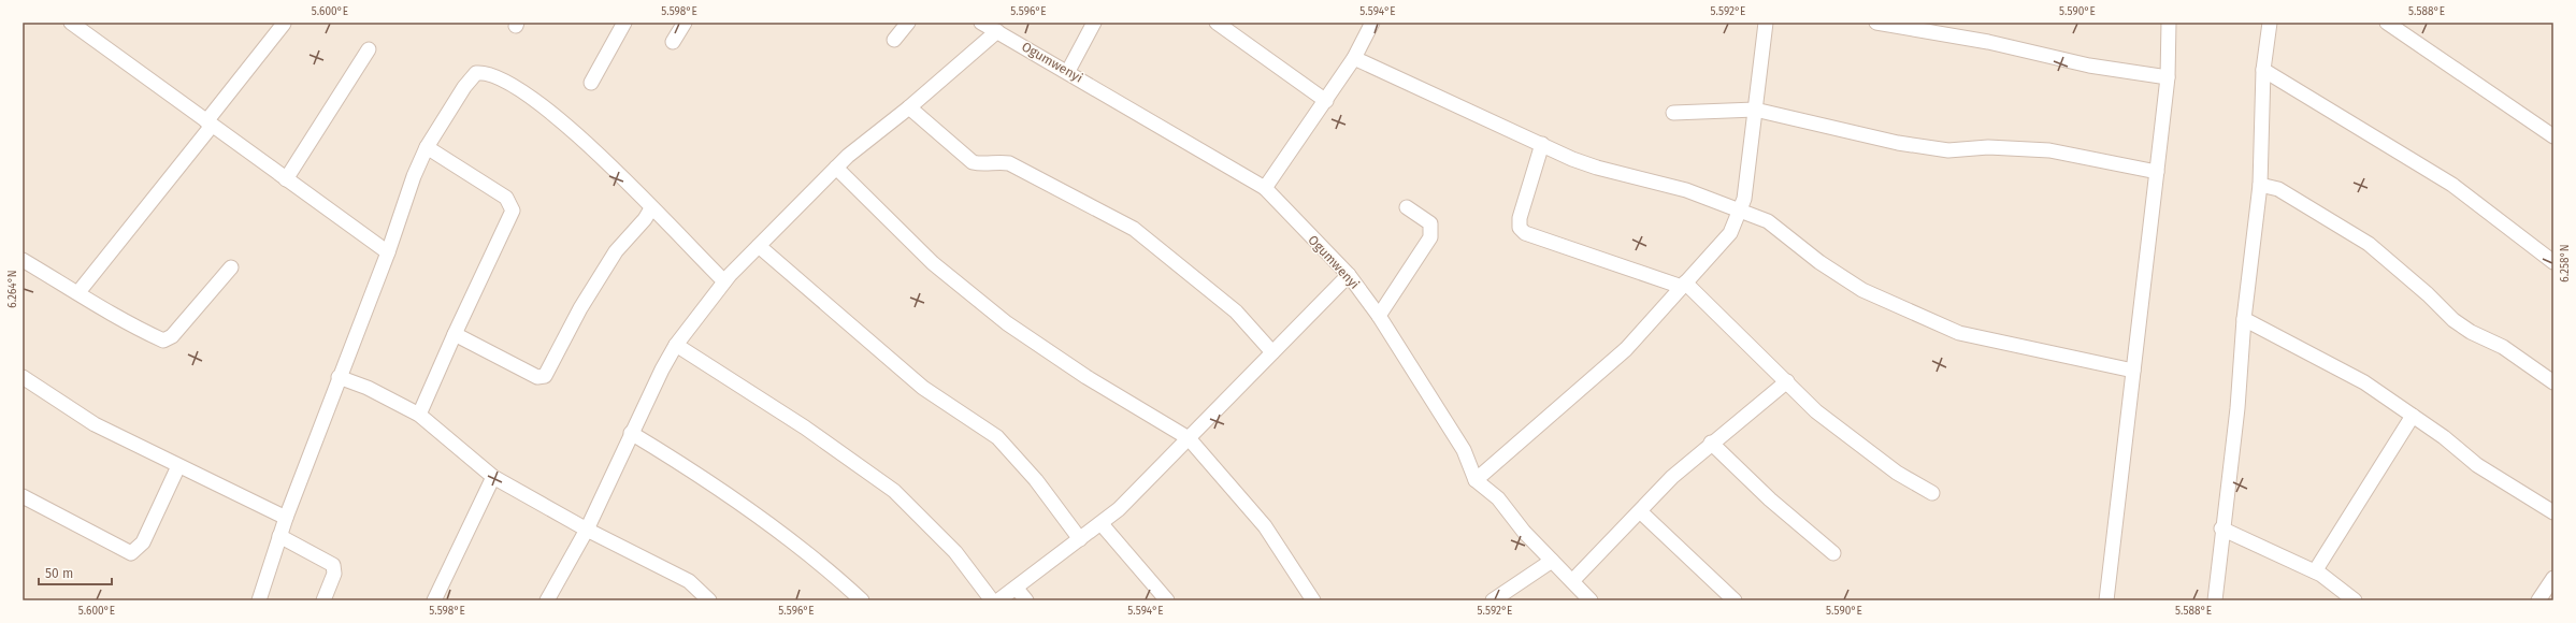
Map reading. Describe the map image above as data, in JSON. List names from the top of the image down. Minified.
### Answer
{"streets":{"street":["Ogumwenyi"]},"scale_bar":"50 m","coordinates":["5.600°E","5.598°E","5.596°E","5.594°E","5.592°E","5.590°E","5.588°E","6.258°N","6.264°N"]}
